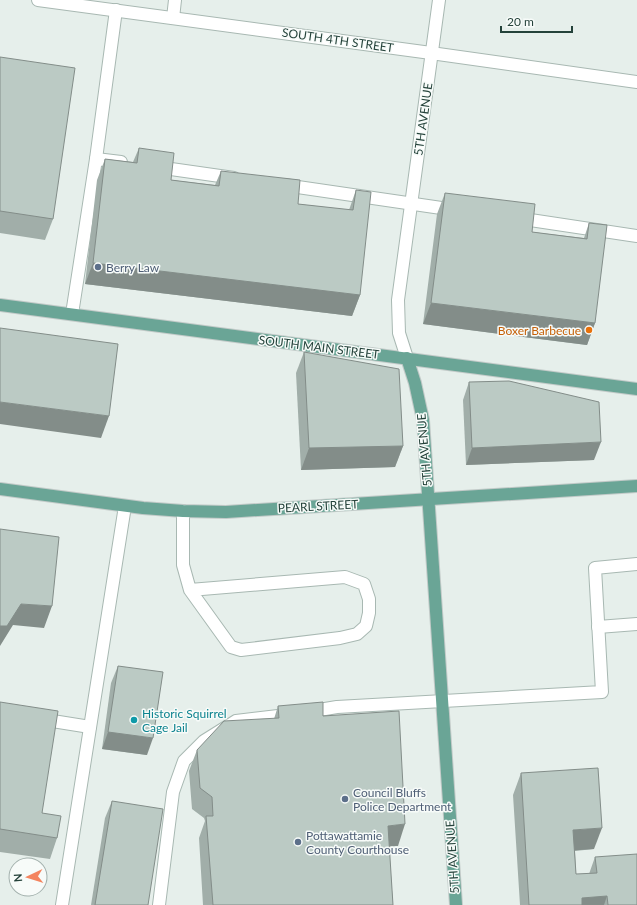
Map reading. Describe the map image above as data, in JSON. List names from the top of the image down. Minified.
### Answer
{"streets":{"main road":["5TH AVENUE","SOUTH MAIN STREET","PEARL STREET"],"street":["SOUTH 4TH STREET"]},"crossings":[["SOUTH 4TH STREET","5TH AVENUE"],["5TH AVENUE","SOUTH MAIN STREET"],["5TH AVENUE","PEARL STREET"]],"places":["Berry Law","Boxer Barbecue","Historic Squirrel Cage Jail","Council Bluffs Police Department","Pottawattamie County Courthouse"],"scale_bar":"20 m","north":"left"}
